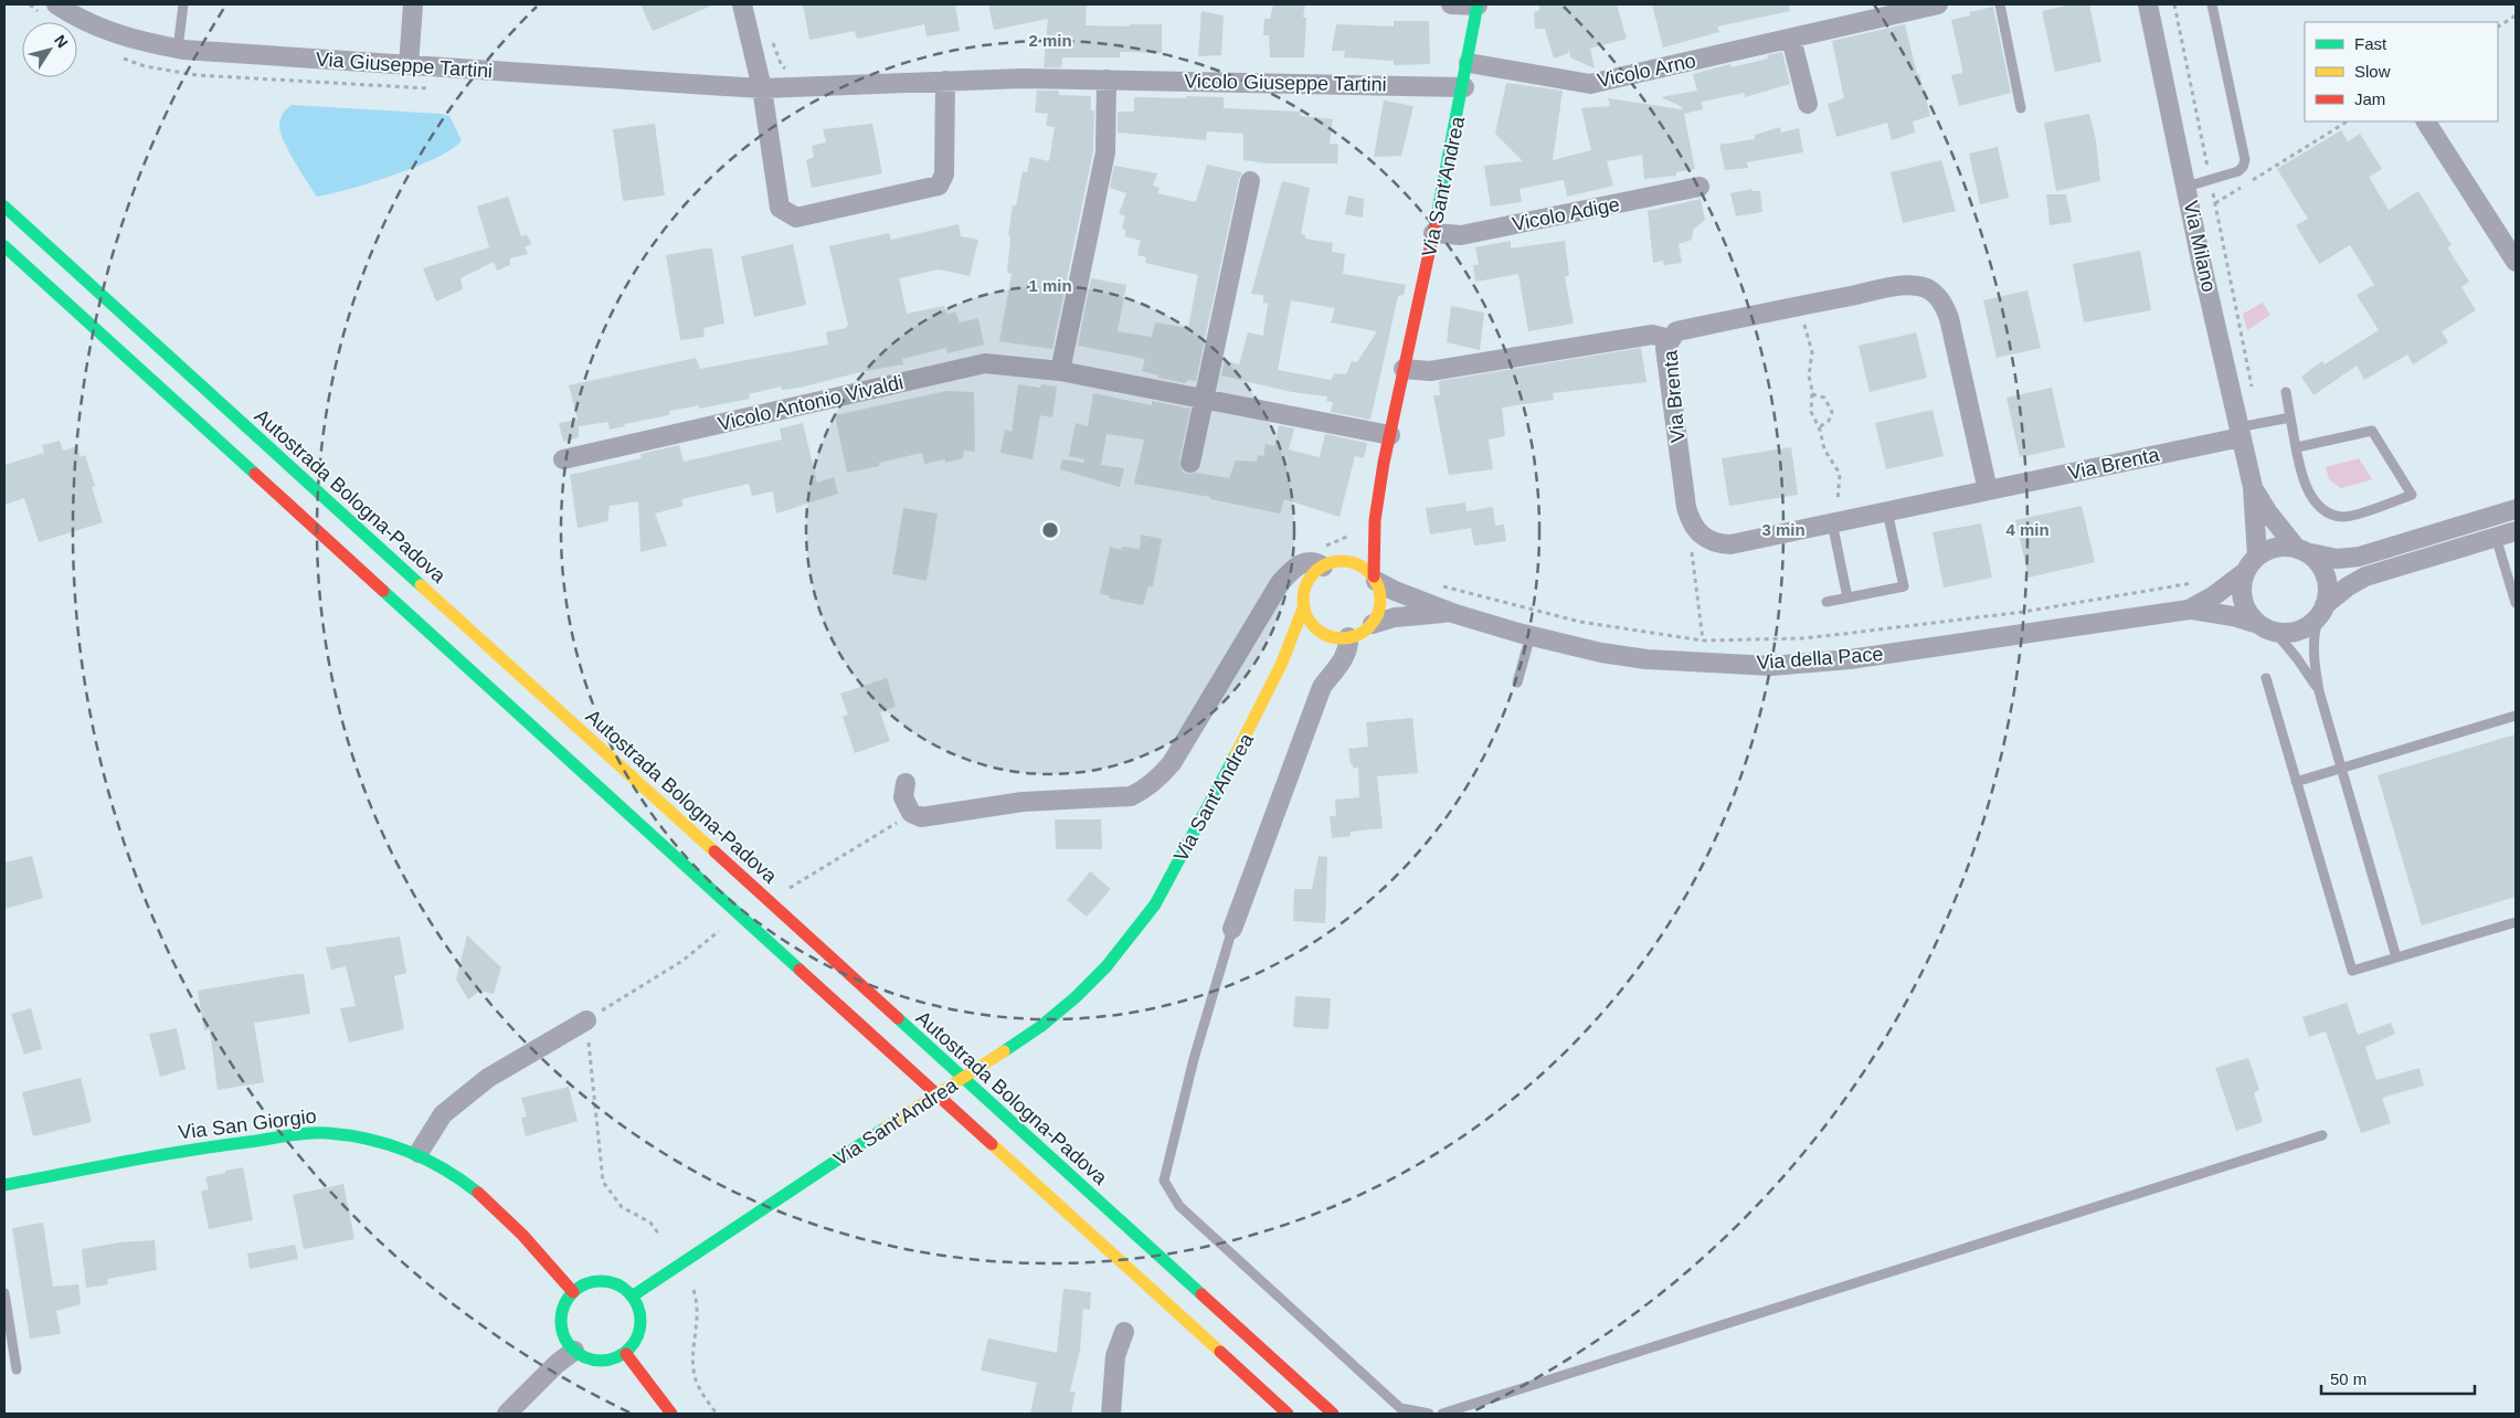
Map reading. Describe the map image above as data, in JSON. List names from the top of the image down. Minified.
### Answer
{"streets":{"main road":["Via Sant'Andrea","Autostrada Bologna-Padova","Via San Giorgio"],"street":["Via Giuseppe Tartini","Vicolo Arno","Vicolo Giuseppe Tartini","Vicolo Adige","Via Milano","Via Brenta","Vicolo Antonio Vivaldi","Via della Pace"]},"crossings":[["Via Giuseppe Tartini","Vicolo Giuseppe Tartini"],["Vicolo Arno","Via Sant'Andrea"],["Vicolo Giuseppe Tartini","Via Sant'Andrea"],["Via Sant'Andrea","Vicolo Adige"],["Via Sant'Andrea","Vicolo Antonio Vivaldi"],["Via Sant'Andrea","Via della Pace"],["Via Sant'Andrea","Via San Giorgio"],["Via Milano","Via Brenta"],["Via Milano","Via della Pace"]],"legend":["Fast","Slow","Jam"],"scale_bar":"50 m","north":"top right","rings":["2 min","1 min","3 min","4 min"]}
